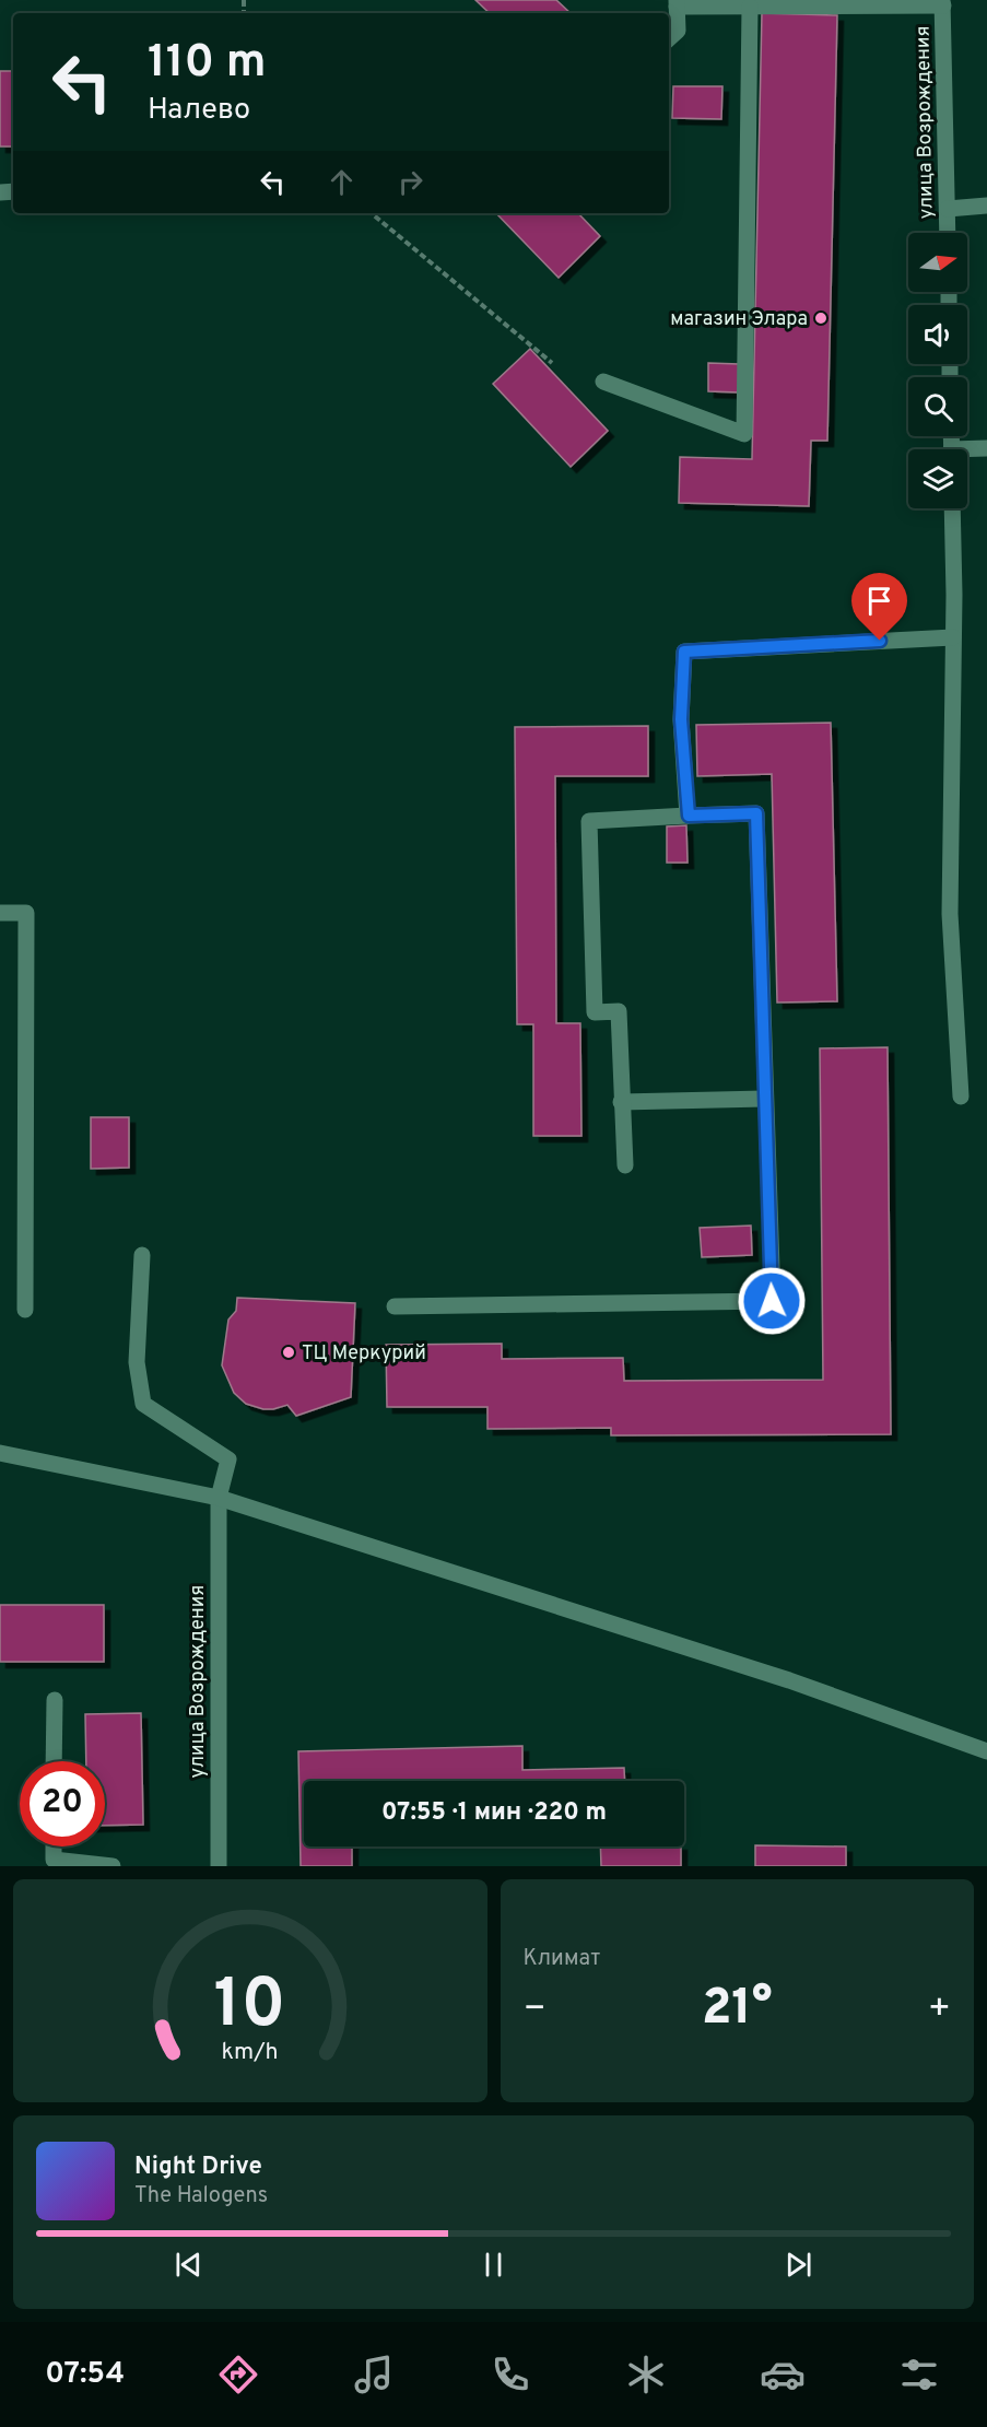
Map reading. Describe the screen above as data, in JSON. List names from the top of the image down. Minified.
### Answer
{"streets":{"street":["улица Возрождения"]},"places":["магазин Элара","ТЦ Меркурий"],"north":"right","page":{"turn":["110 m","Налево"],"limit":"20","trip":"07:55 · 1 мин · 220 m","tile":"Климат","heat":["−","21°","+"],"song":["Night Drive","The Halogens"],"tabs":"07:54","gauge":["10","km/h"]}}
